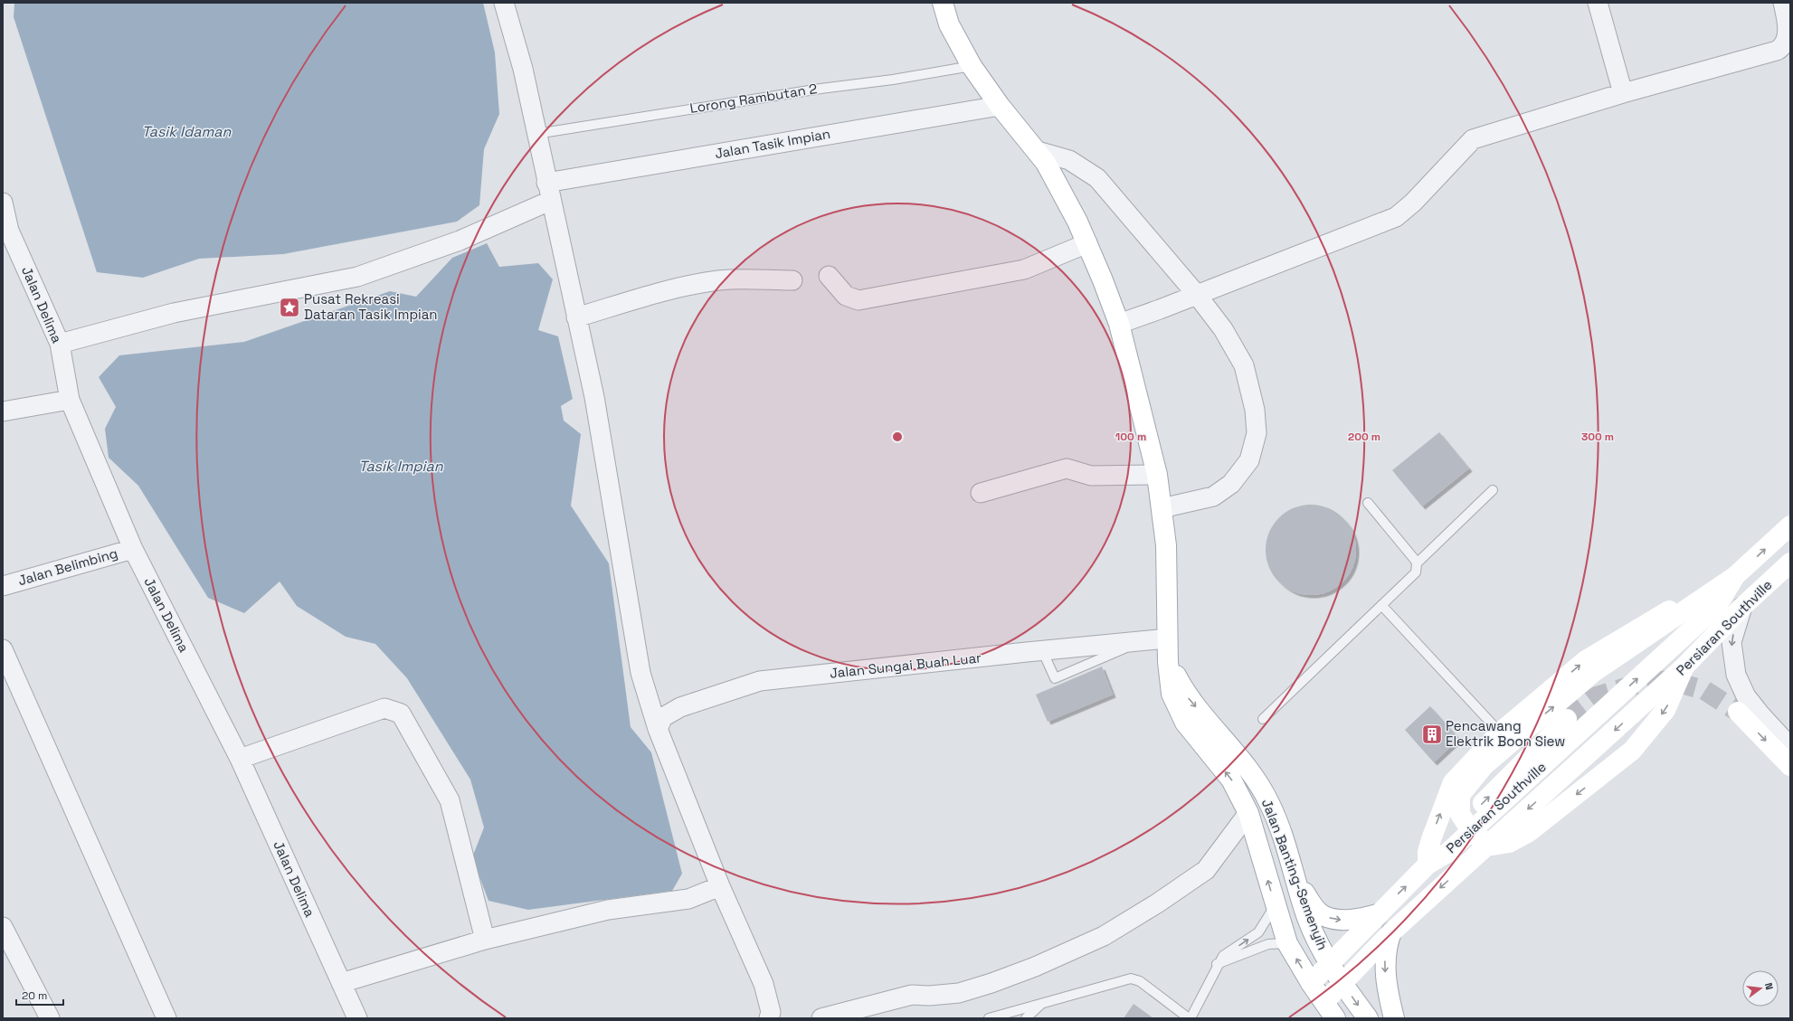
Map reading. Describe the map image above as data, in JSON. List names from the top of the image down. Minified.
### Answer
{"streets":{"main road":["Persiaran Southville","Jalan Banting-Semenyih"],"street":["Jalan Tasik Impian","Jalan Delima","Jalan Belimbing","Jalan Sungai Buah Luar"],"lane":["Lorong Rambutan 2"]},"crossings":[["Lorong Rambutan 2","Jalan Banting-Semenyih"],["Jalan Tasik Impian","Jalan Banting-Semenyih"],["Jalan Delima","Jalan Belimbing"],["Persiaran Southville","Jalan Banting-Semenyih"],["Jalan Sungai Buah Luar","Jalan Banting-Semenyih"]],"water":["Tasik Idaman","Tasik Impian"],"places":{"place":["Pusat Rekreasi Dataran Tasik Impian"],"building":["Pencawang Elektrik Boon Siew"]},"scale_bar":"20 m","north":"right","rings":["100 m","200 m","300 m"]}
